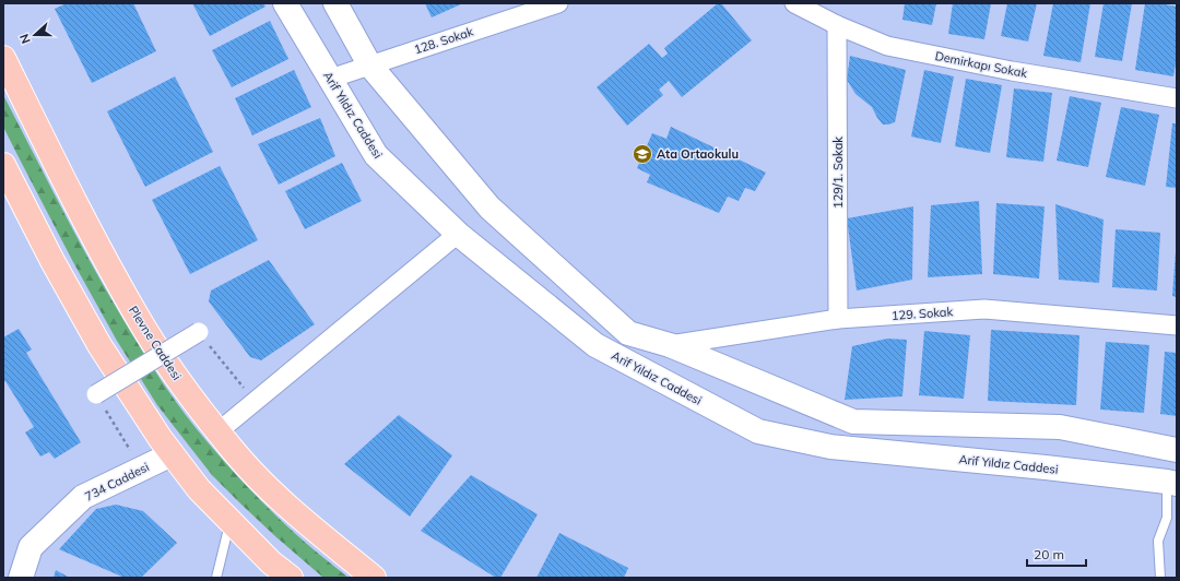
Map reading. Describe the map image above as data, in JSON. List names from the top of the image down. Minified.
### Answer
{"streets":{"main road":["Arif Yıldız Caddesi","Plevne Caddesi","734 Caddesi"],"street":["128. Sokak","Demirkapı Sokak","129/1. Sokak","129. Sokak"]},"crossings":[["128. Sokak","Arif Yıldız Caddesi"],["Demirkapı Sokak","129/1. Sokak"],["129/1. Sokak","129. Sokak"]],"places":{"school or university":["Ata Ortaokulu"]},"scale_bar":"20 m","north":"left"}
